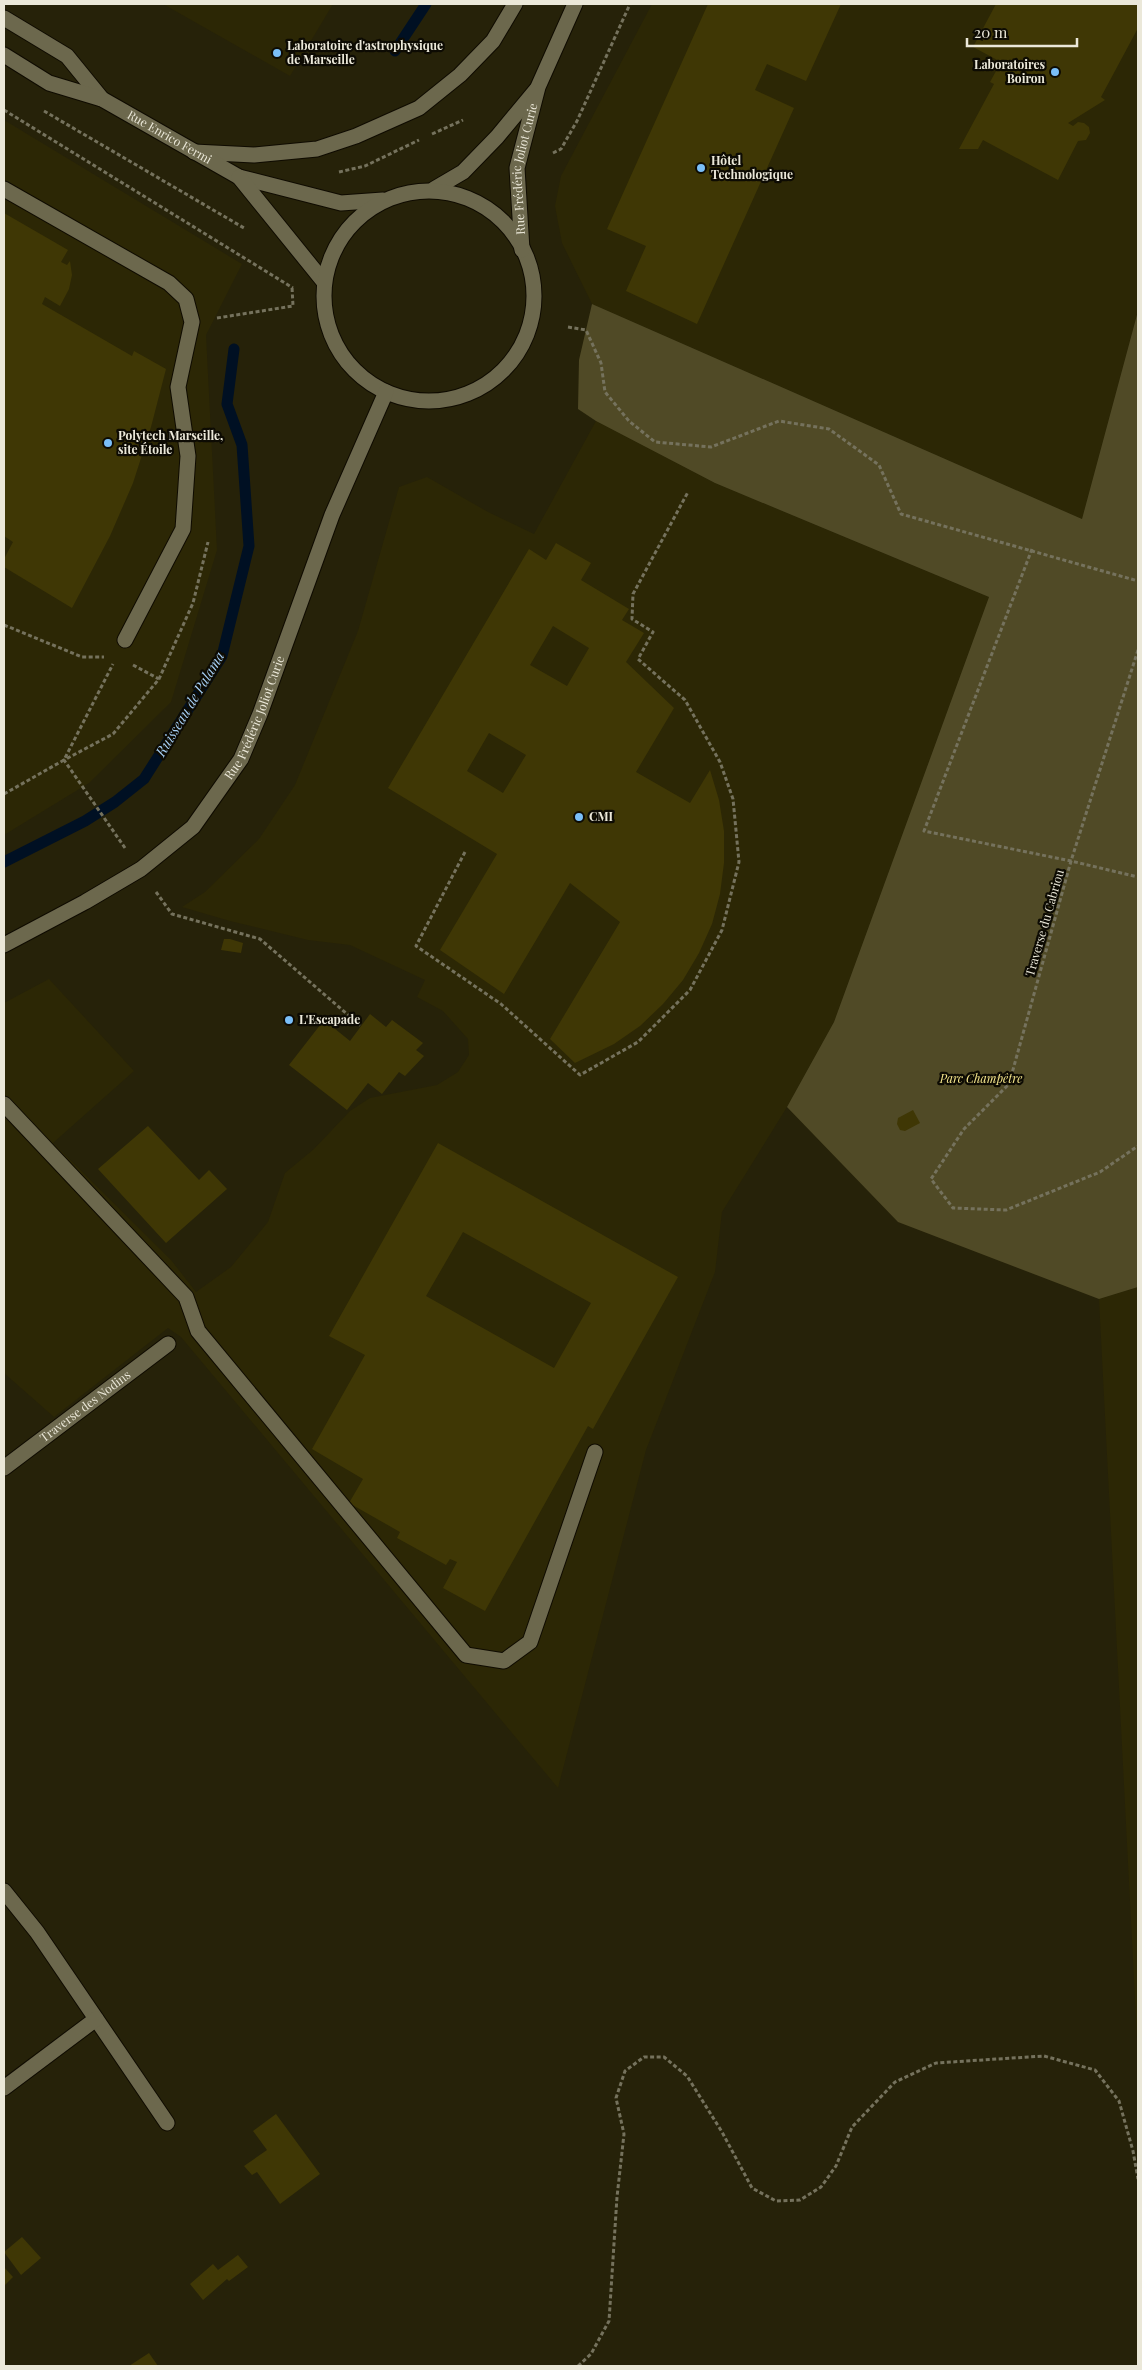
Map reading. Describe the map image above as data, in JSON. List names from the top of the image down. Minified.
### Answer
{"streets":{"street":["Rue Enrico Fermi","Rue Frédéric Joliot Curie","Traverse des Nodins"],"path":["Traverse du Cabriou"]},"water":["Ruisseau de Palama"],"parks":["Parc Champêtre"],"places":["Laboratoire d'astrophysique de Marseille","Laboratoires Boiron","Hôtel Technologique","Polytech Marseille, site Étoile","CMI","L'Escapade"],"scale_bar":"20 m"}
